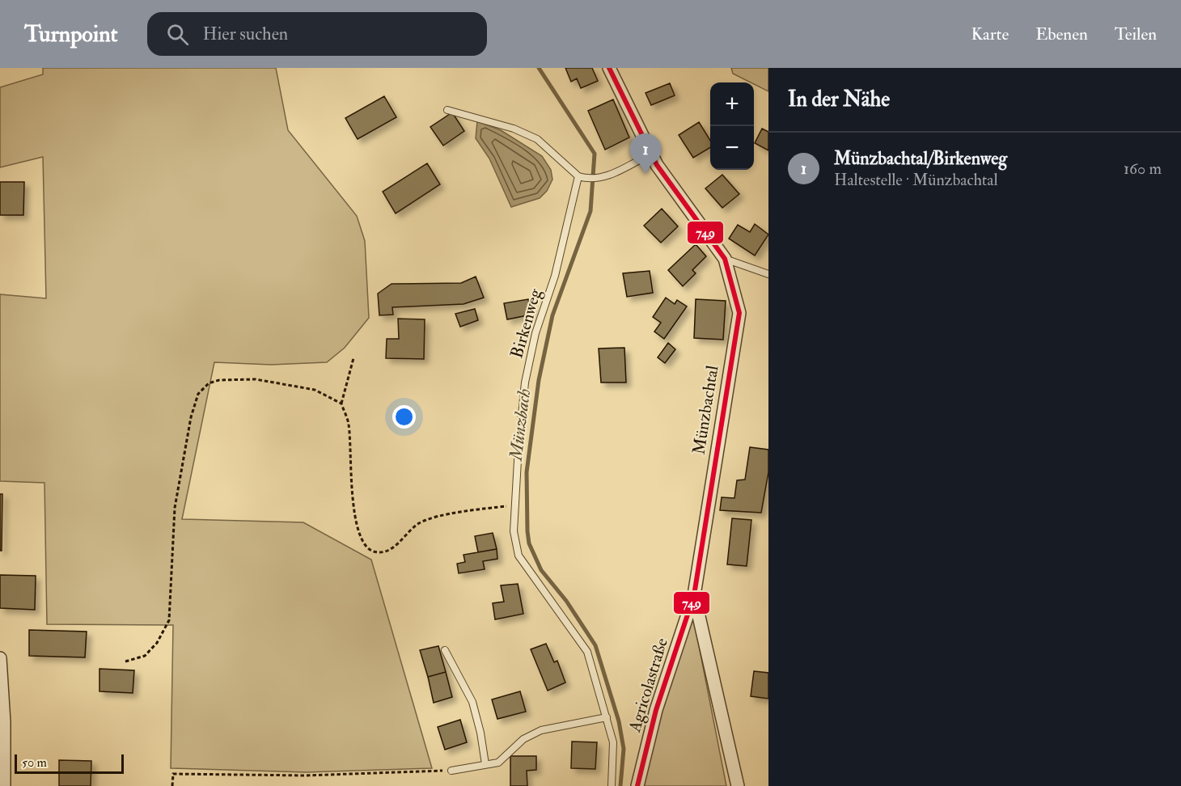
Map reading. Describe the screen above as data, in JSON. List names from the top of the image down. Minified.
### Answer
{"streets":{"street":["Münzbachtal","Agricolastraße"],"lane":["Birkenweg"]},"crossings":[["Münzbachtal","Agricolastraße"]],"water":["Münzbach"],"lines":["transit line 749"],"scale_bar":"50 m","page":{"header":"Turnpoint","search":"Hier suchen","nav":["Karte","Ebenen","Teilen"],"heading":"In der Nähe","map_buttons":["+","−"],"list":[{"mark":"1","name":"Münzbachtal/Birkenweg","note":"Haltestelle · Münzbachtal","value":"160 m"}],"pins":"1","scale":"50 m"}}
